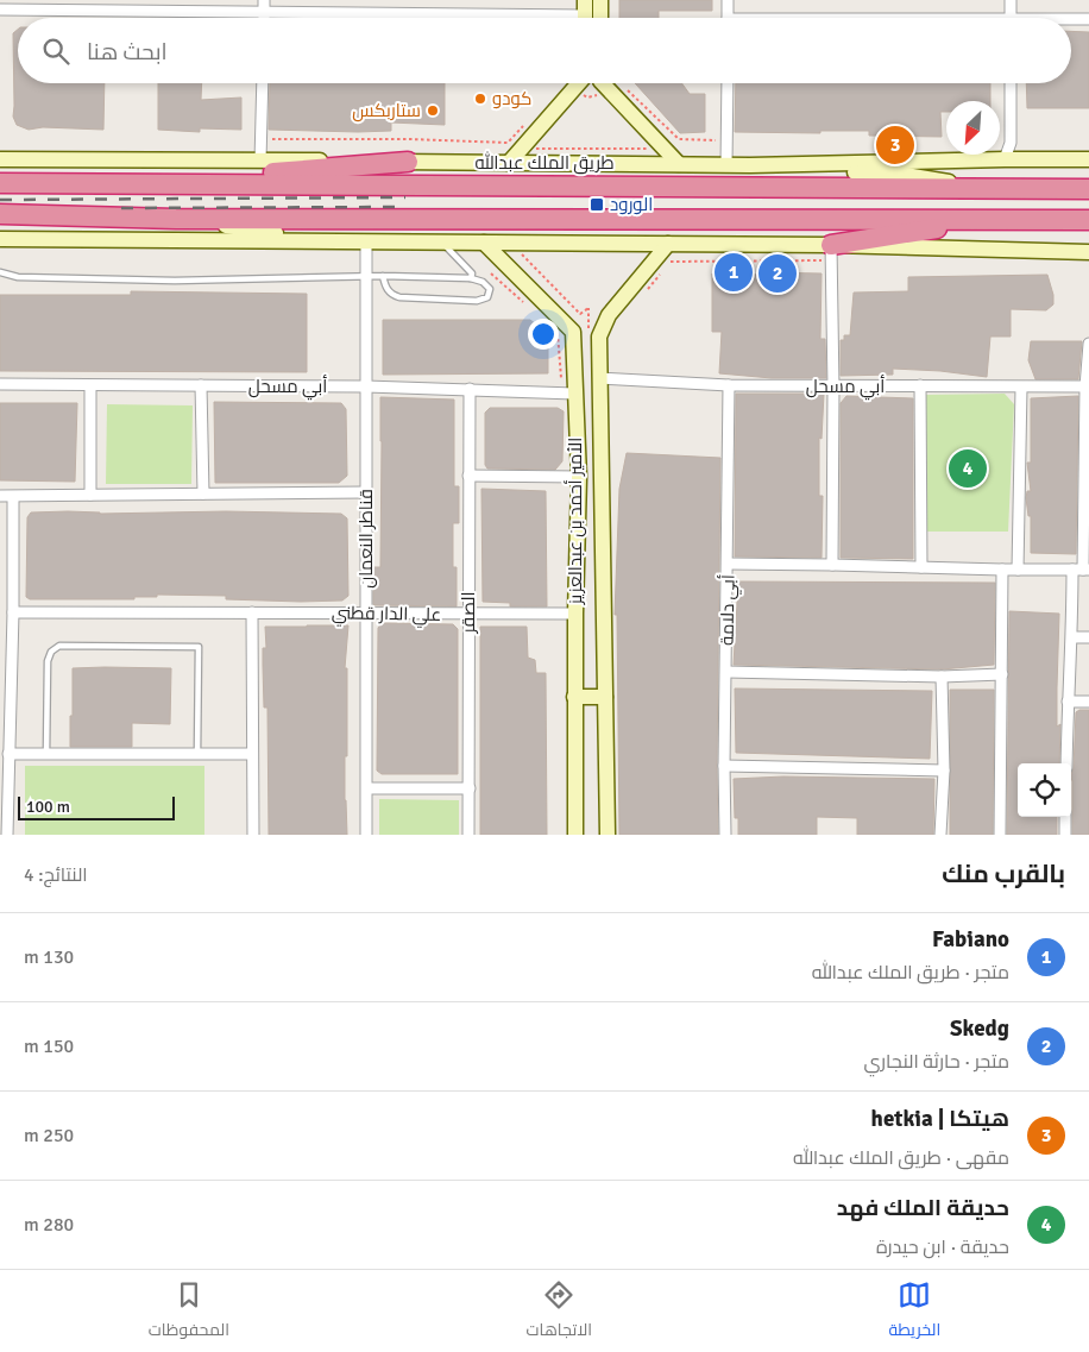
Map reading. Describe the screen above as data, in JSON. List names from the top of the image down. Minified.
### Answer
{"streets":{"highway":["طريق الملك عبدالله"],"main road":["الأمير أحمد بن عبدالعزيز"],"street":["أبي مسحل","قناطر النعمان","أبي دلامة","الصقر","علي الدار قطني"]},"crossings":[["أبي مسحل","الأمير أحمد بن عبدالعزيز"],["أبي مسحل","قناطر النعمان"],["أبي مسحل","أبي دلامة"],["أبي مسحل","الصقر"],["الأمير أحمد بن عبدالعزيز","علي الدار قطني"],["قناطر النعمان","علي الدار قطني"],["الصقر","علي الدار قطني"]],"places":{"other":["كودو","ستاربكس"],"transit":["الورود"]},"scale_bar":"100 m","north":"bottom left","page":{"search":"ابحث هنا","pins":["3","1","2","4"],"scale":"100 m","heading":["بالقرب منك","النتائج: 4"],"list":[{"mark":"1","name":"Fabiano","note":"متجر · طريق الملك عبدالله","value":"130 m"},{"mark":"2","name":"Skedg","note":"متجر · حارثة النجاري","value":"150 m"},{"mark":"3","name":"هيتكا | hetkia","note":"مقهى · طريق الملك عبدالله","value":"250 m"},{"mark":"4","name":"حديقة الملك فهد","note":"حديقة · ابن حيدرة","value":"280 m"}],"nav":["الخريطة","الاتجاهات","المحفوظات"]}}
